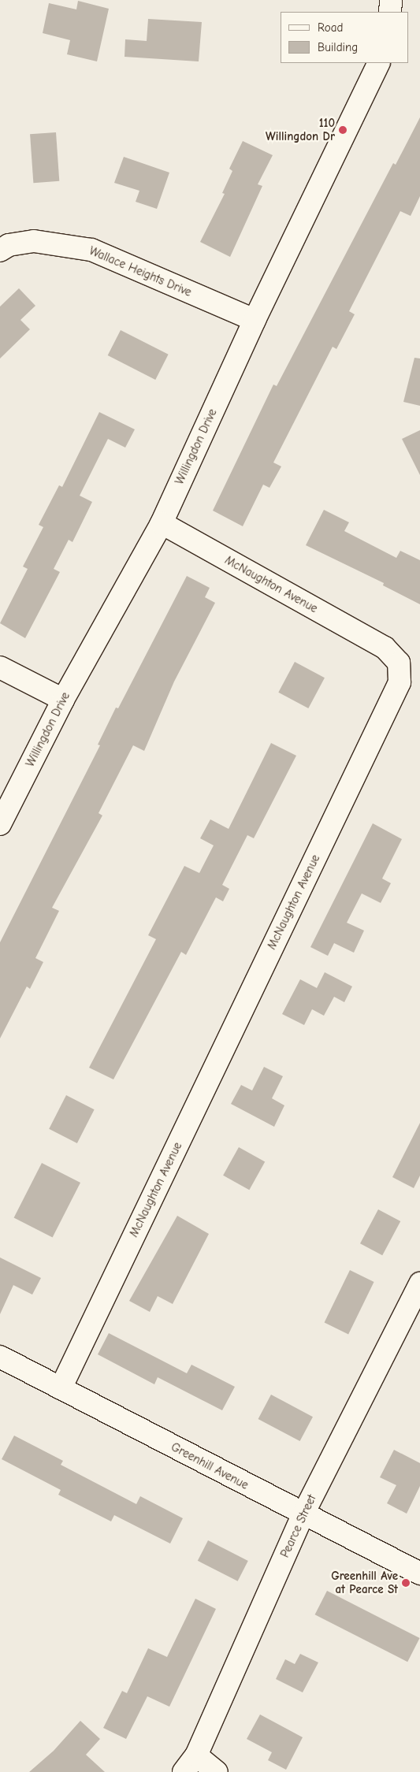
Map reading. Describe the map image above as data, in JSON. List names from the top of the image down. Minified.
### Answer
{"streets":{"street":["Wallace Heights Drive","Willingdon Drive","McNaughton Avenue","Greenhill Avenue","Pearce Street"]},"crossings":[["Wallace Heights Drive","Willingdon Drive"],["Willingdon Drive","McNaughton Avenue"],["McNaughton Avenue","Greenhill Avenue"],["Greenhill Avenue","Pearce Street"]],"places":["110 Willingdon Dr","Greenhill Ave at Pearce St"],"legend":["Road","Building"]}
